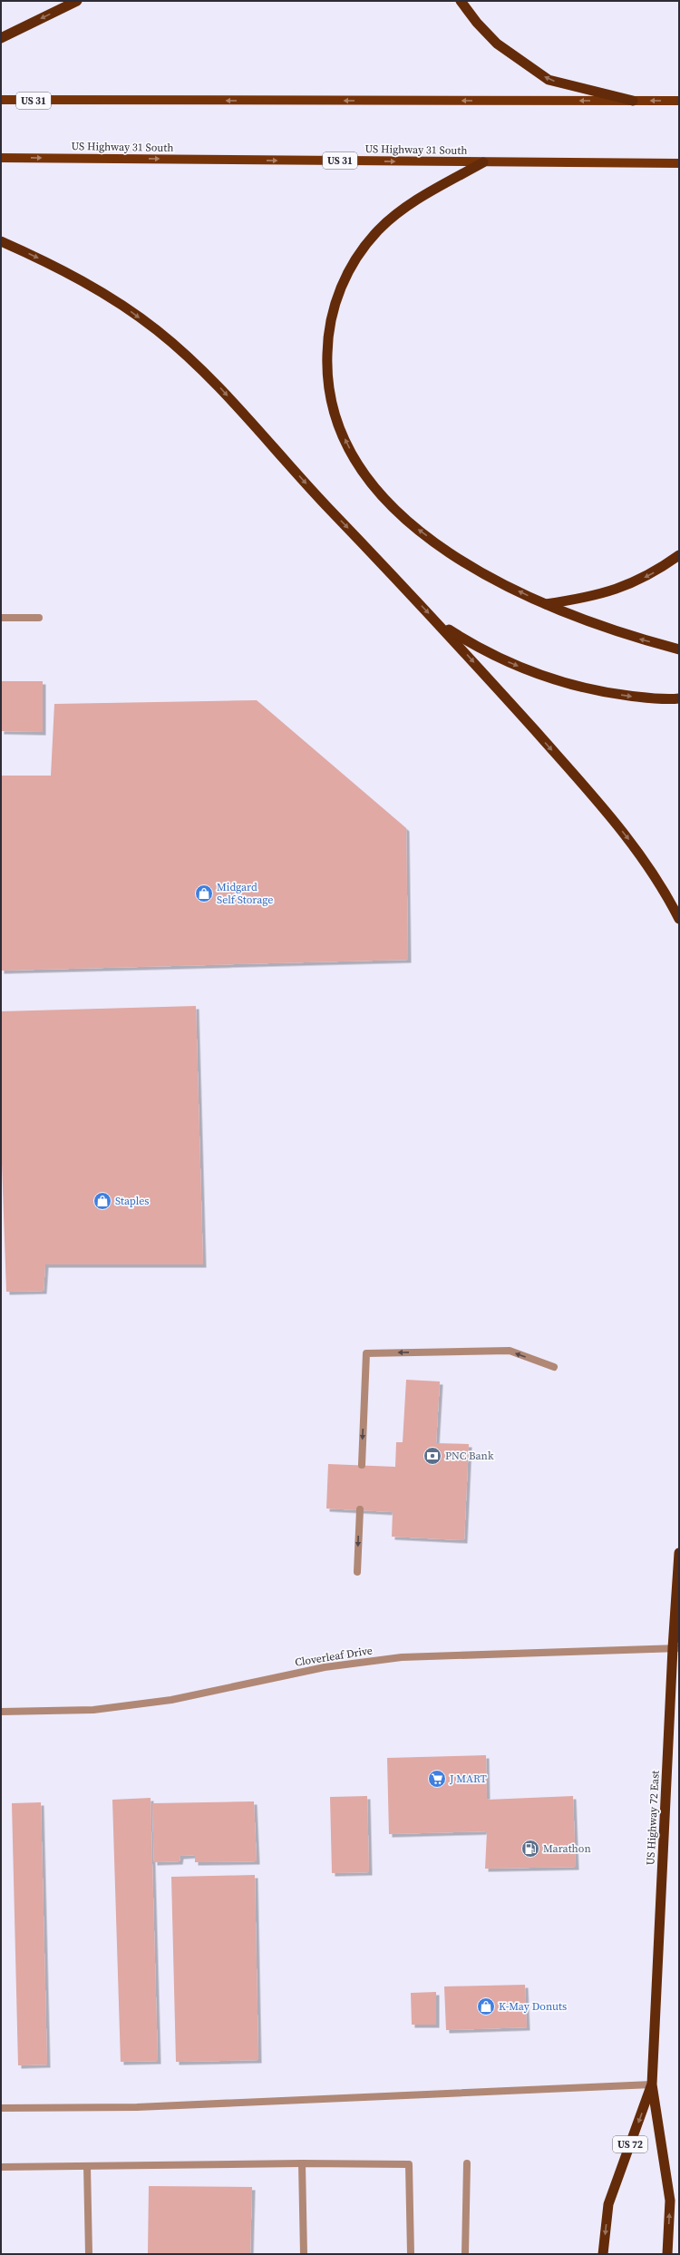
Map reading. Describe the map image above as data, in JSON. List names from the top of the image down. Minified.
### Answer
{"streets":{"highway":["US Highway 72 East","US 72"],"main road":["US 31","US Highway 31 South"],"street":["Cloverleaf Drive"]},"crossings":[["Cloverleaf Drive","US Highway 72 East"]],"places":{"shop":["Midgard Self Storage","Staples","K-May Donuts"],"bank":["PNC Bank"],"supermarket":["J MART"],"fuel station":["Marathon"]}}
